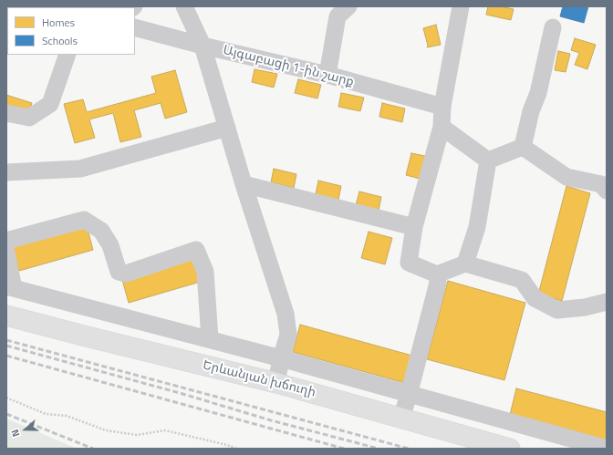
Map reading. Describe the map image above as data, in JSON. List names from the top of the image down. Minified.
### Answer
{"streets":{"highway":["Երևանյան խճուղի"],"street":["Այգաբացի 1-ին շարք"]},"legend":["Homes","Schools"],"north":"left"}
